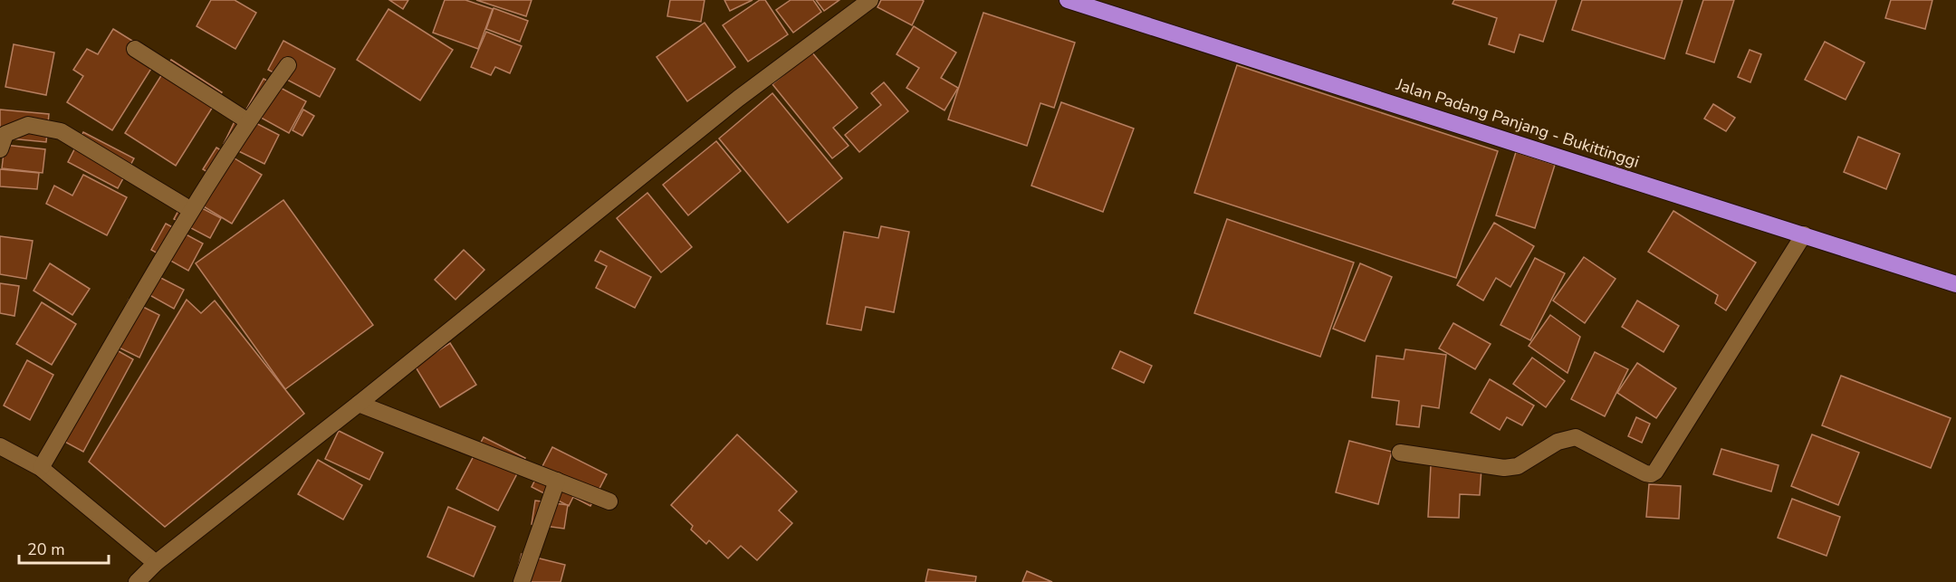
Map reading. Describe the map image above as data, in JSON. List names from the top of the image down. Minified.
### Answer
{"streets":{"highway":["Jalan Padang Panjang - Bukittinggi"]},"scale_bar":"20 m"}
